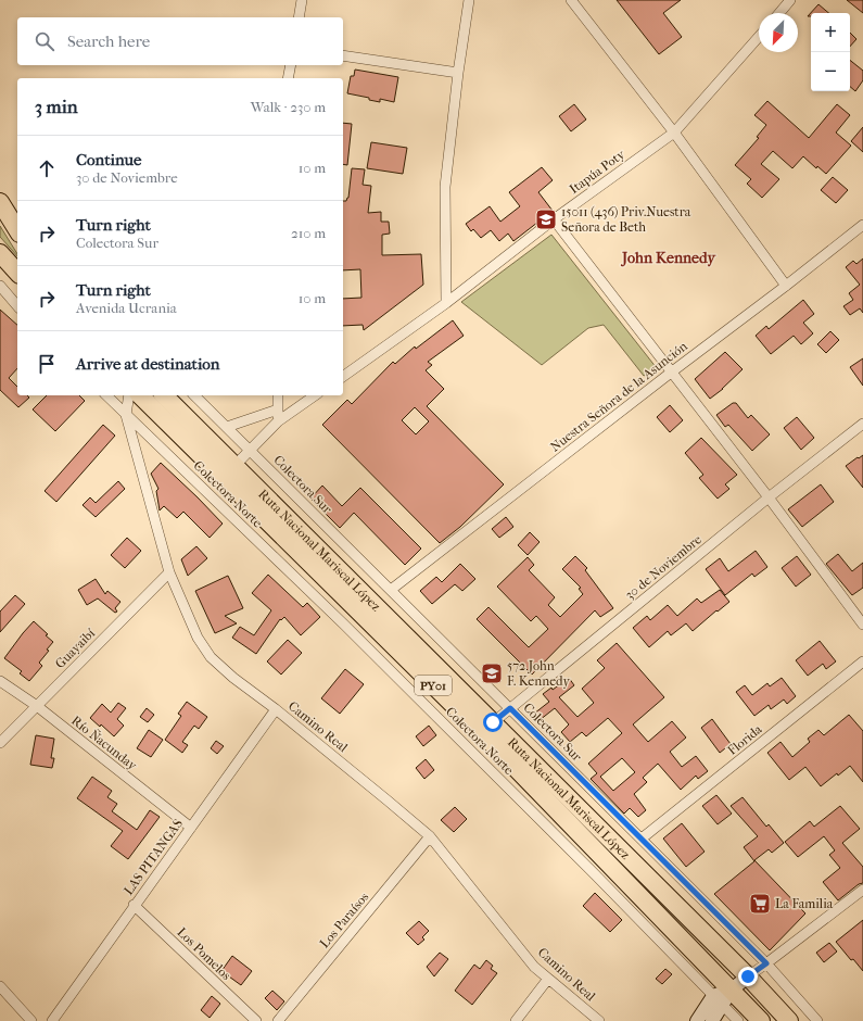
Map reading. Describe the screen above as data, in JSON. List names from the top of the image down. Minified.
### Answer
{"streets":{"highway":["Ruta Nacional Mariscal López","PY01"],"street":["Itapúa Poty","Nuestra Señora de la Asunción","Colectora Sur","Colectora Norte","30 de Noviembre","Guayaibí","Camino Real","Florida","Río Ñacunday","LAS PITANGAS","Los Paraísos","Los Pomelos"]},"crossings":[["Nuestra Señora de la Asunción","Colectora Sur"],["Colectora Sur","30 de Noviembre"],["Colectora Sur","Florida"],["Colectora Norte","Camino Real"],["Ruta Nacional Mariscal López","30 de Noviembre"],["Guayaibí","Camino Real"],["Guayaibí","Río Ñacunday"],["Camino Real","LAS PITANGAS"],["Camino Real","Los Paraísos"],["Río Ñacunday","LAS PITANGAS"],["LAS PITANGAS","Los Pomelos"]],"districts":["John Kennedy"],"places":{"school or university":["15011 (436) Priv.Nuestra Señora de Beth","572 John F. Kennedy"],"supermarket":["La Familia"]},"north":"bottom left","page":{"map_buttons":["+","−"],"search":"Search here","heading":["3 min","Walk · 230 m"],"list":[["Continue","30 de Noviembre","10 m"],["Turn right","Colectora Sur","210 m"],["Turn right","Avenida Ucrania","10 m"],"Arrive at destination"]}}
